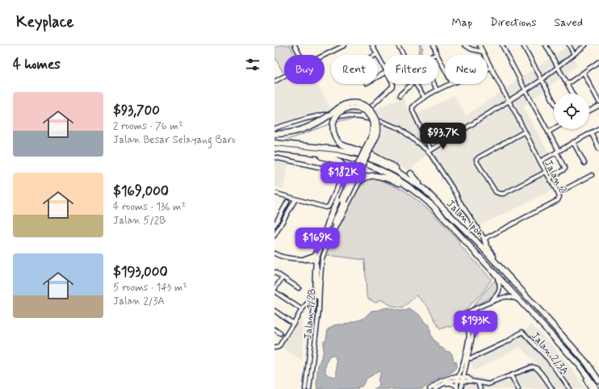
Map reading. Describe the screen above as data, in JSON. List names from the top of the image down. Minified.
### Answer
{"streets":{"highway":["Jalan Ipoh"],"street":["Jalan 2","Jalan 1/2B","Jalan 2/3A"]},"page":{"header":"Keyplace","nav":["Map","Directions","Saved"],"heading":"4 homes","chip":["Buy","Rent","Filters","New"],"list":[{"name":"$93,700","note":"2 rooms · 76 m² · Jalan Besar Selayang Baru"},{"name":"$169,000","note":"4 rooms · 136 m² · Jalan 5/2B"},{"name":"$193,000","note":"5 rooms · 143 m² · Jalan 2/3A"}],"price":["$93.7K","$182K","$169K","$193K"]}}
